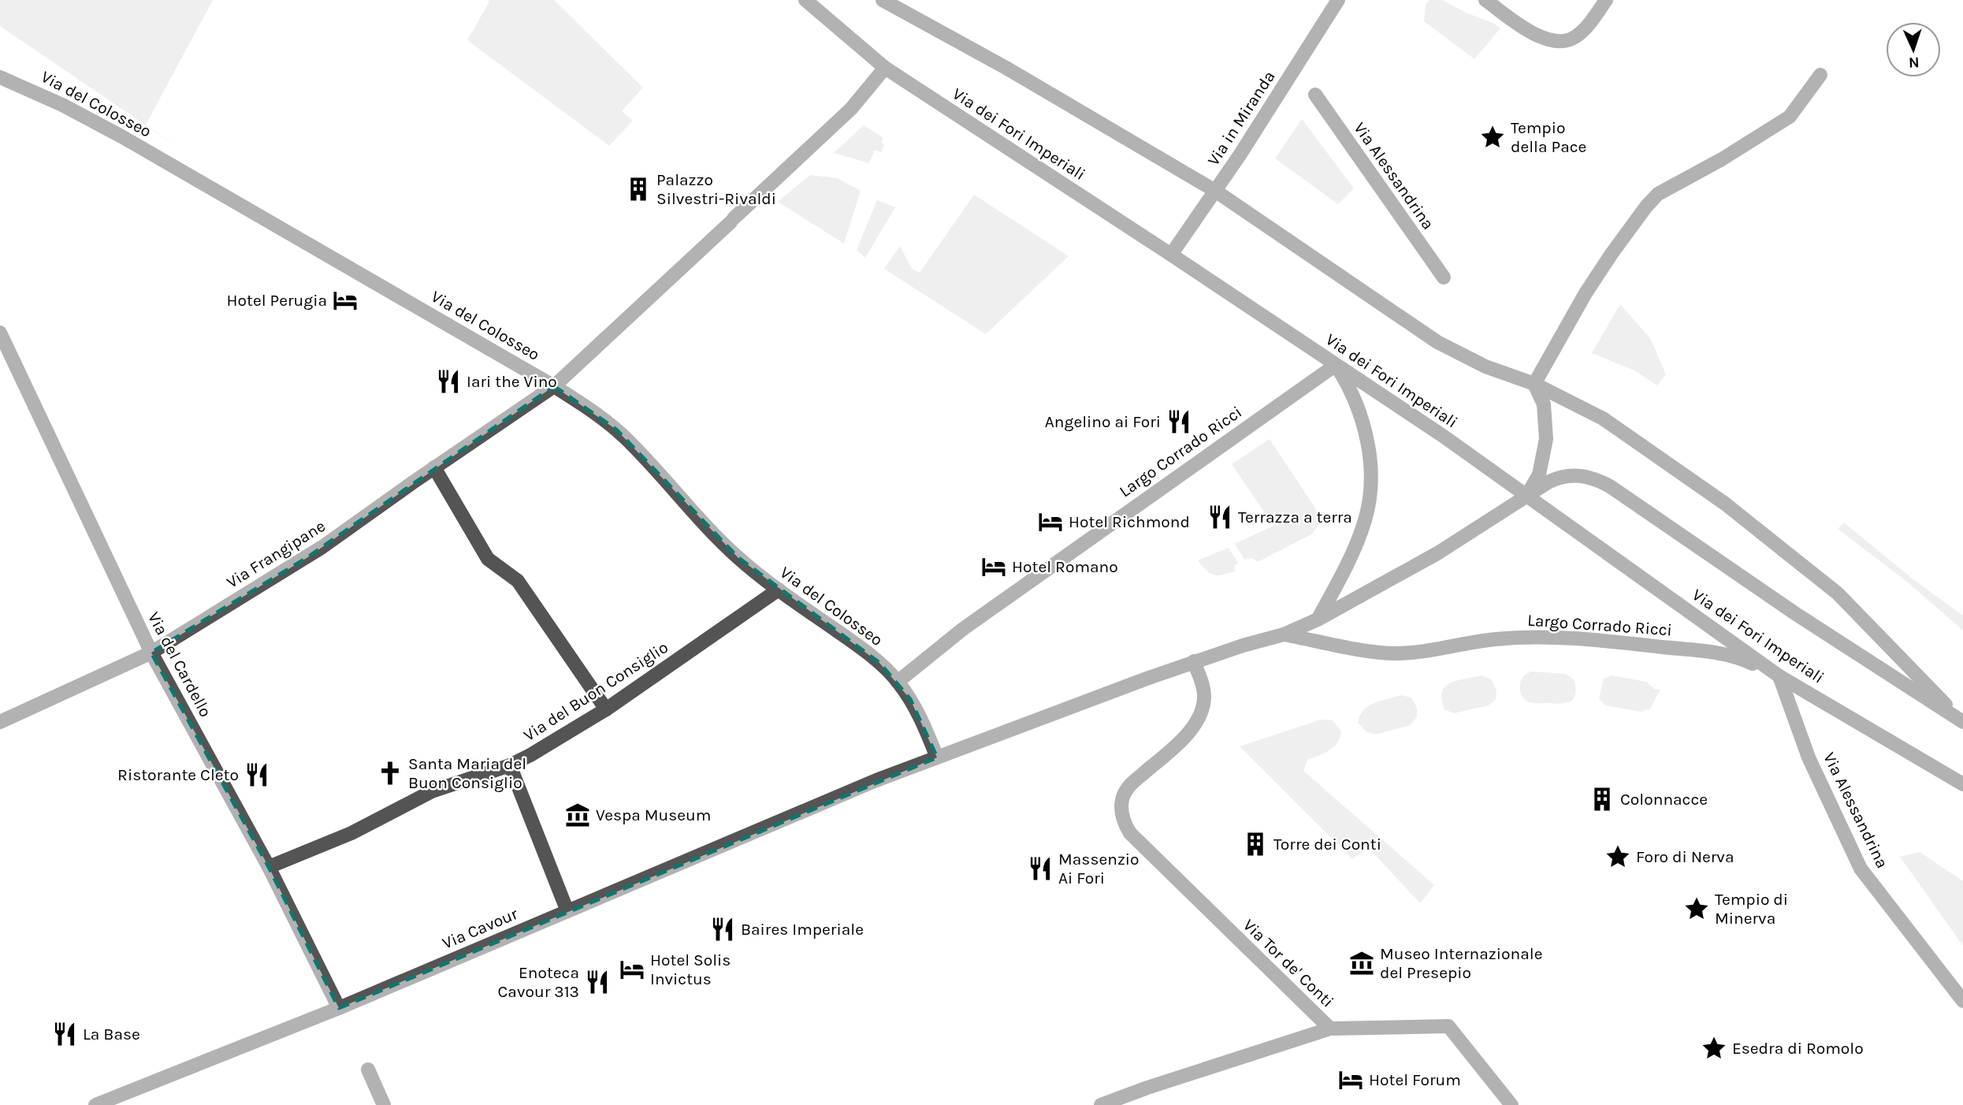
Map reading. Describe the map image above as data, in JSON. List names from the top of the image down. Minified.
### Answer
{"streets":{"street":["Via del Colosseo","Via in Miranda","Via dei Fori Imperiali","Via Alessandrina","Largo Corrado Ricci","Via Frangipane","Via del Cardello","Via del Buon Consiglio","Via Cavour","Via Tor de' Conti"]},"crossings":[["Via del Colosseo","Largo Corrado Ricci"],["Via del Colosseo","Via Frangipane"],["Via del Colosseo","Via del Buon Consiglio"],["Via in Miranda","Via dei Fori Imperiali"],["Via dei Fori Imperiali","Via Alessandrina"],["Via dei Fori Imperiali","Largo Corrado Ricci"],["Via dei Fori Imperiali","Via Frangipane"],["Via Alessandrina","Largo Corrado Ricci"],["Largo Corrado Ricci","Via Cavour"],["Largo Corrado Ricci","Via Tor de' Conti"],["Via Frangipane","Via del Cardello"],["Via del Cardello","Via del Buon Consiglio"],["Via del Cardello","Via Cavour"]],"places":{"place":["Tempio della Pace","Foro di Nerva","Tempio di Minerva","Esedra di Romolo"],"building":["Palazzo Silvestri-Rivaldi","Colonnacce","Torre dei Conti"],"hotel":["Hotel Perugia","Hotel Richmond","Hotel Romano","Hotel Solis Invictus","Hotel Forum"],"restaurant":["Iari the Vino","Angelino ai Fori","Terrazza a terra","Ristorante Cleto","Massenzio Ai Fori","Baires Imperiale","Enoteca Cavour 313","La Base"],"church":["Santa Maria del Buon Consiglio"],"museum":["Vespa Museum","Museo Internazionale del Presepio"]},"north":"bottom"}
